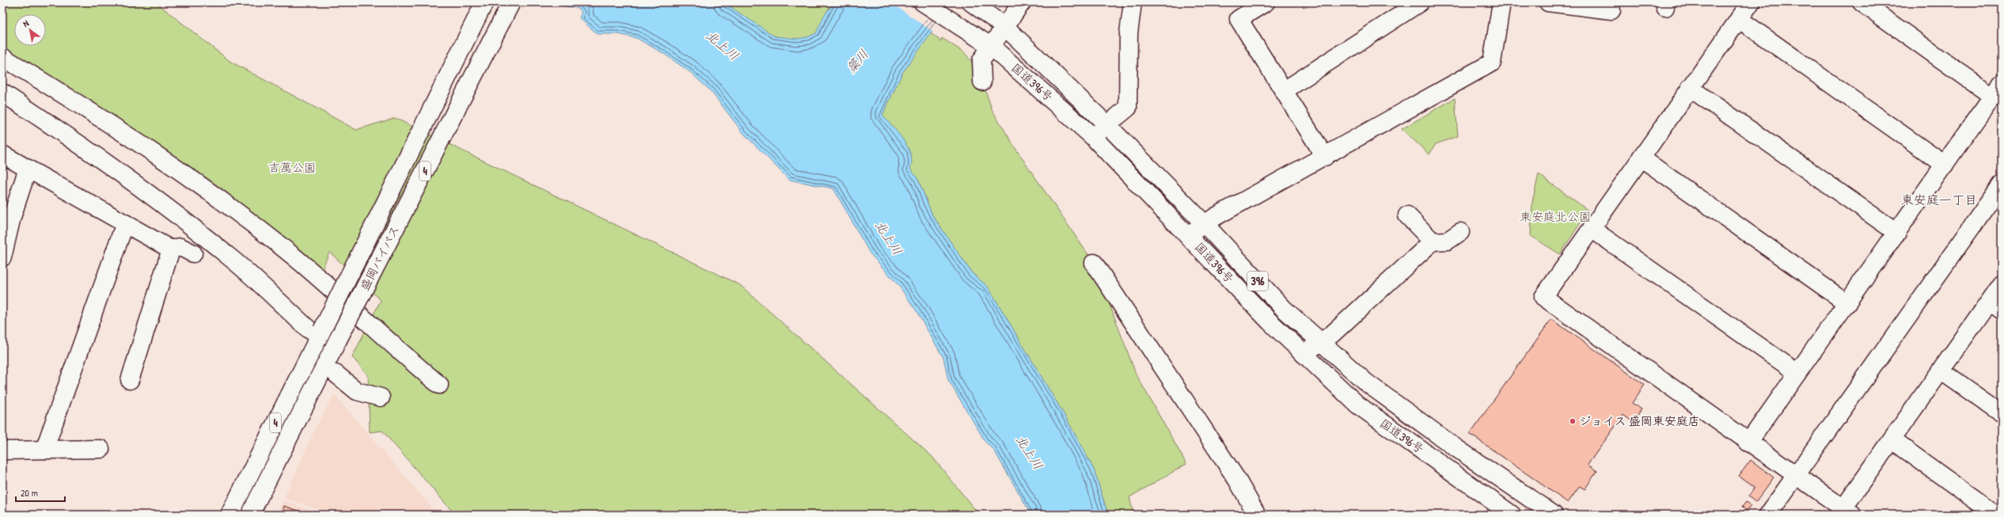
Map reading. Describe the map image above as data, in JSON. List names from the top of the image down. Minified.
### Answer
{"streets":{"main road":["国道396号","4","盛岡バイパス","396"]},"districts":["東安庭一丁目"],"water":["北上川","簗川"],"parks":["吉萬公園","東安庭北公園"],"places":["ジョイス 盛岡東安庭店"],"scale_bar":"20 m","north":"top left"}
